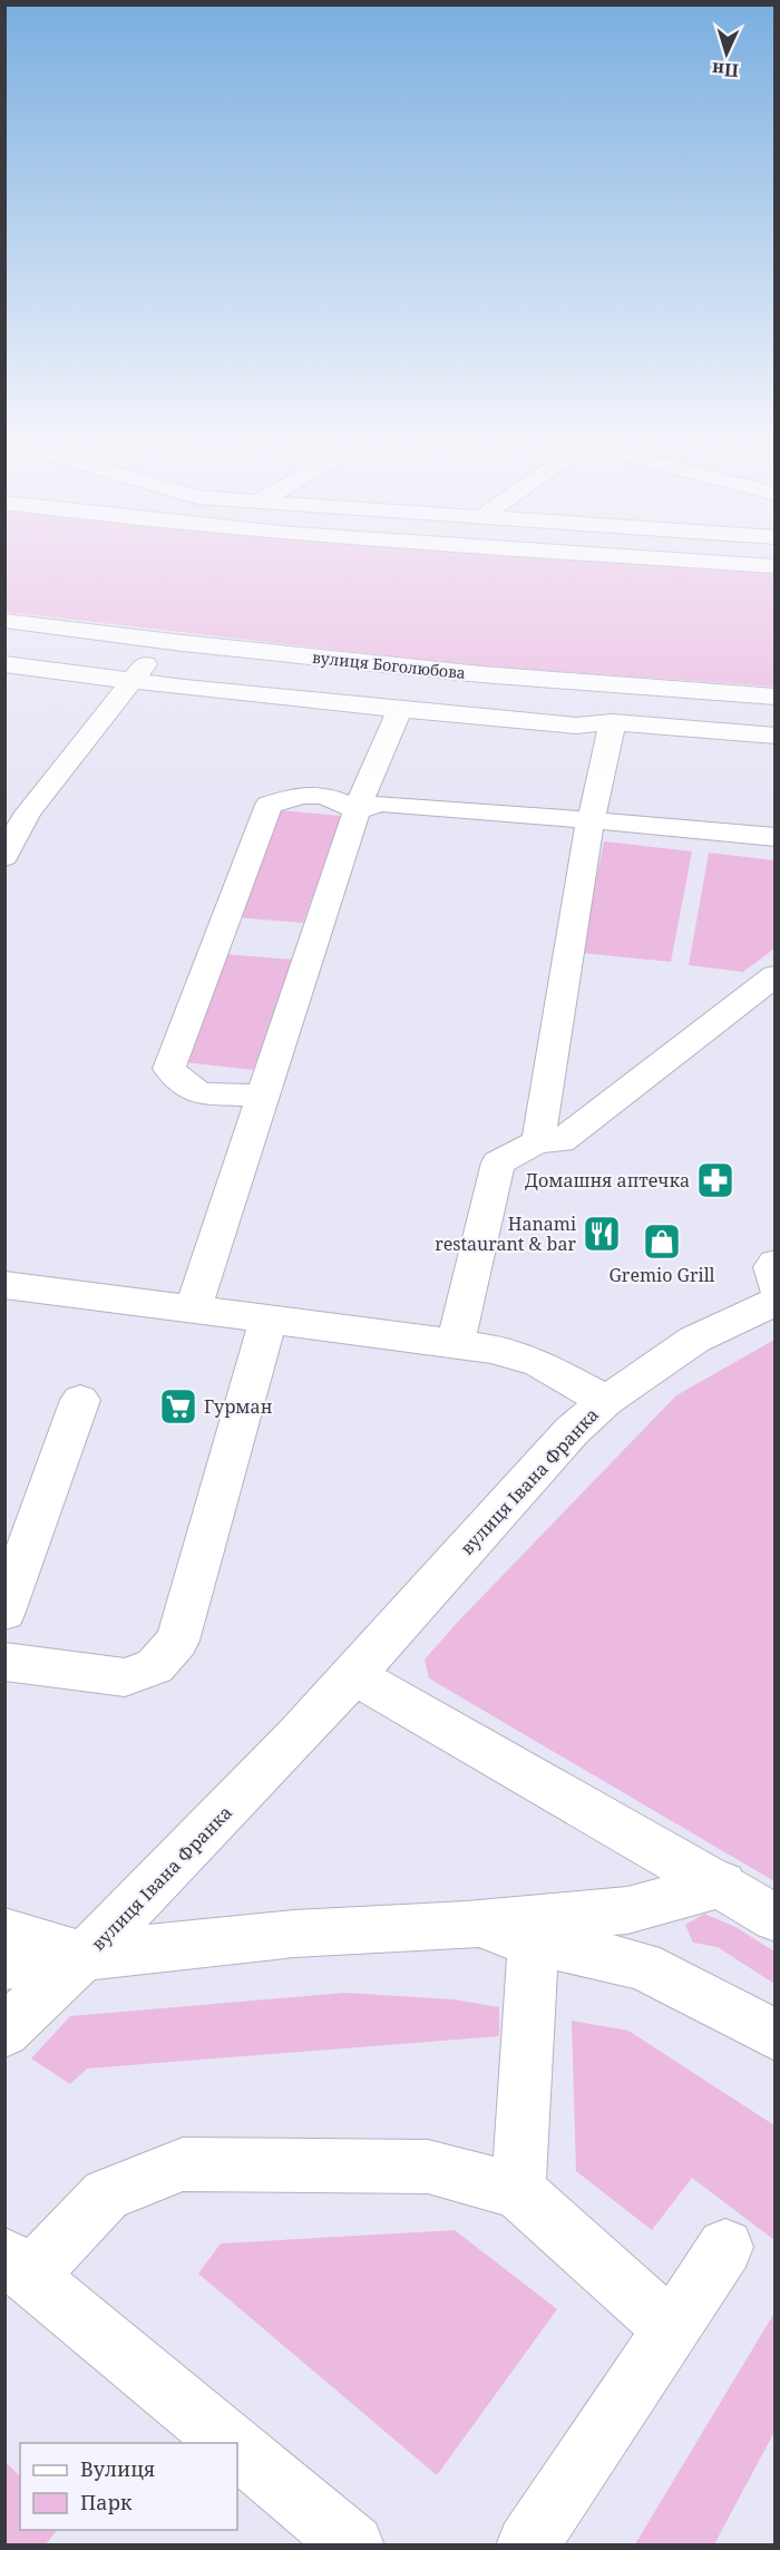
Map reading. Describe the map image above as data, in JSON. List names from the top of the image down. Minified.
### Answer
{"streets":{"street":["вулиця Боголюбова","вулиця Івана Франка"]},"places":{"pharmacy":["Домашня аптечка"],"restaurant":["Hanami restaurant & bar"],"shop":["Gremio Grill"],"supermarket":["Гурман"]},"legend":["Вулиця","Парк"],"north":"bottom"}
